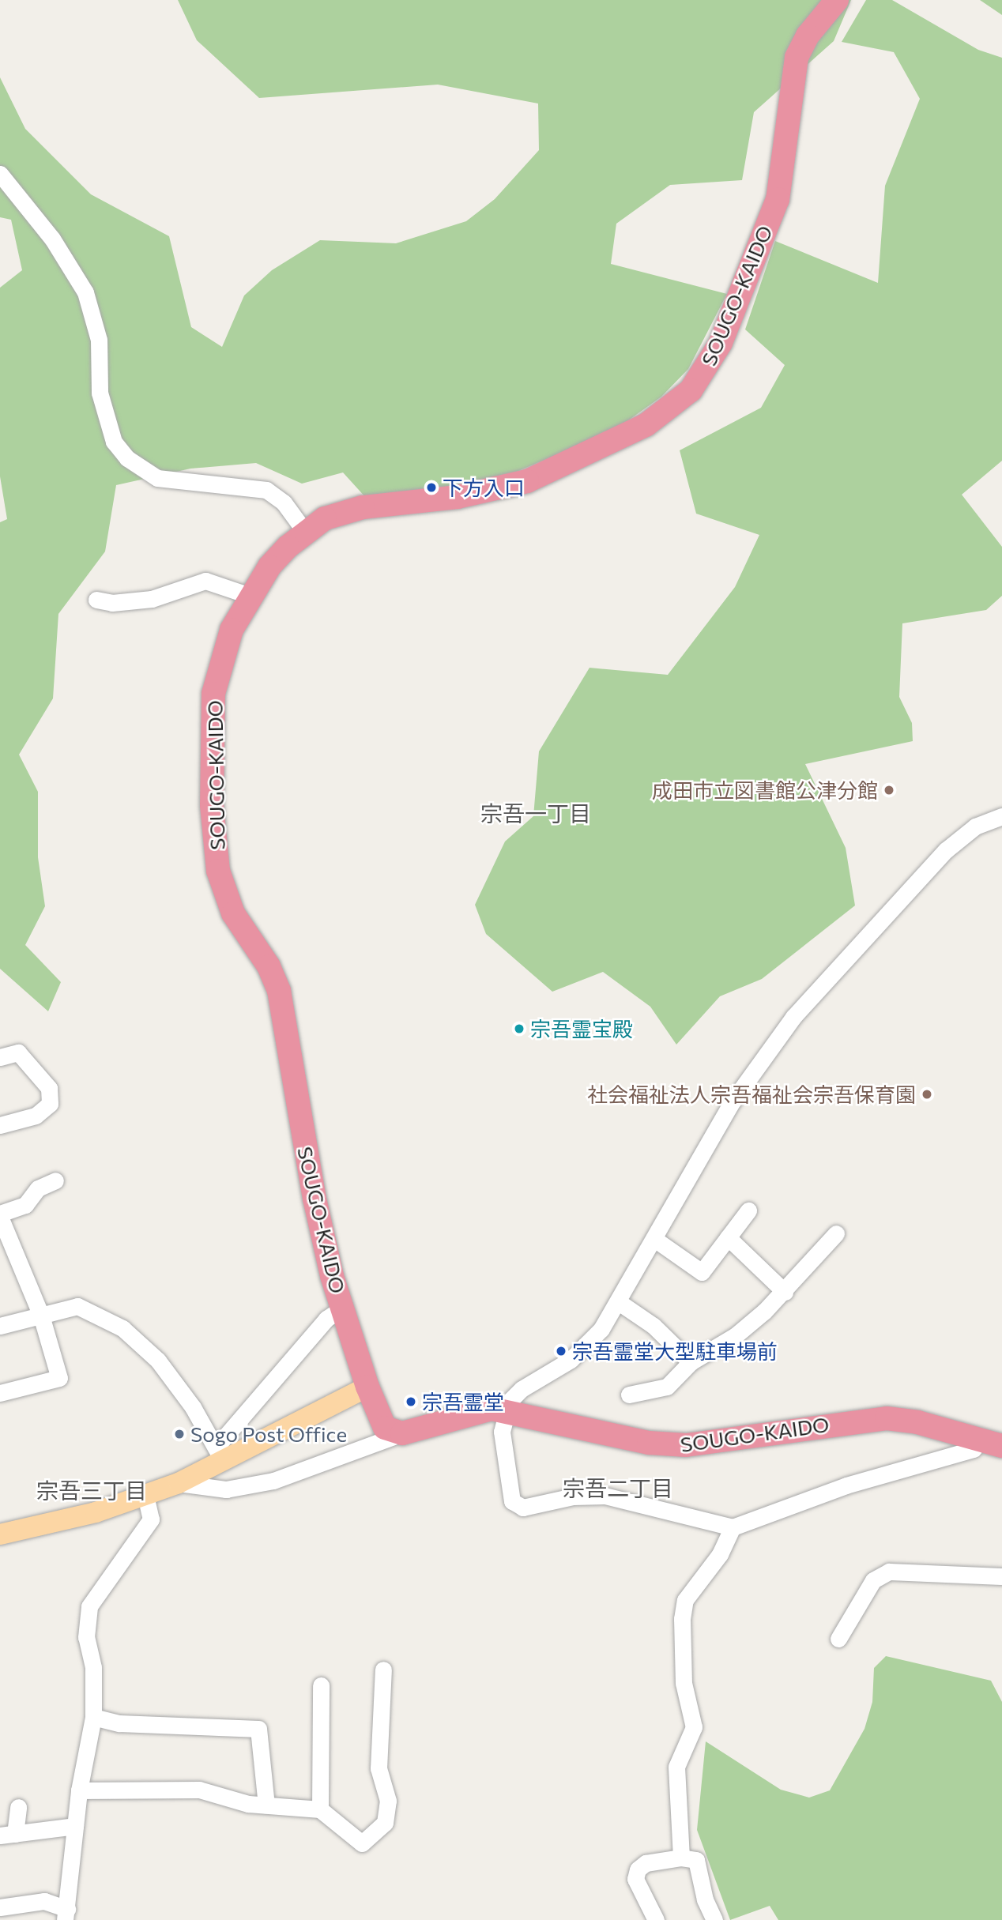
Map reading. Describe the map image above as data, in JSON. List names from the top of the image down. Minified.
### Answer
{"streets":{"highway":["SOUGO-KAIDO"]},"districts":["宗吾一丁目","宗吾二丁目","宗吾三丁目"],"places":["下方入口","成田市立図書館公津分館","宗吾霊宝殿","社会福祉法人宗吾福祉会宗吾保育園","宗吾霊堂大型駐車場前","宗吾霊堂","Sogo Post Office"]}
